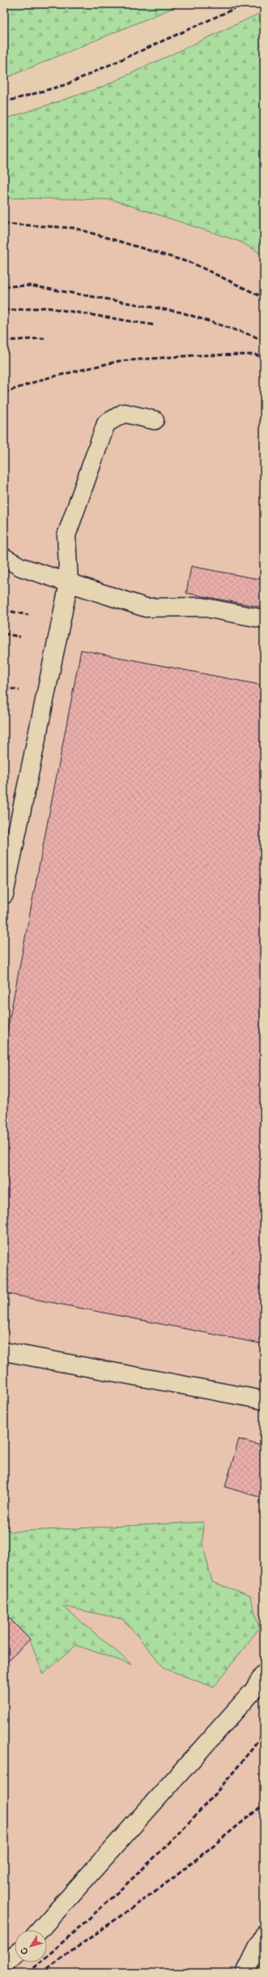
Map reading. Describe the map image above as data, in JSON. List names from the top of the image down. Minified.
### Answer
{"north":"bottom left"}
